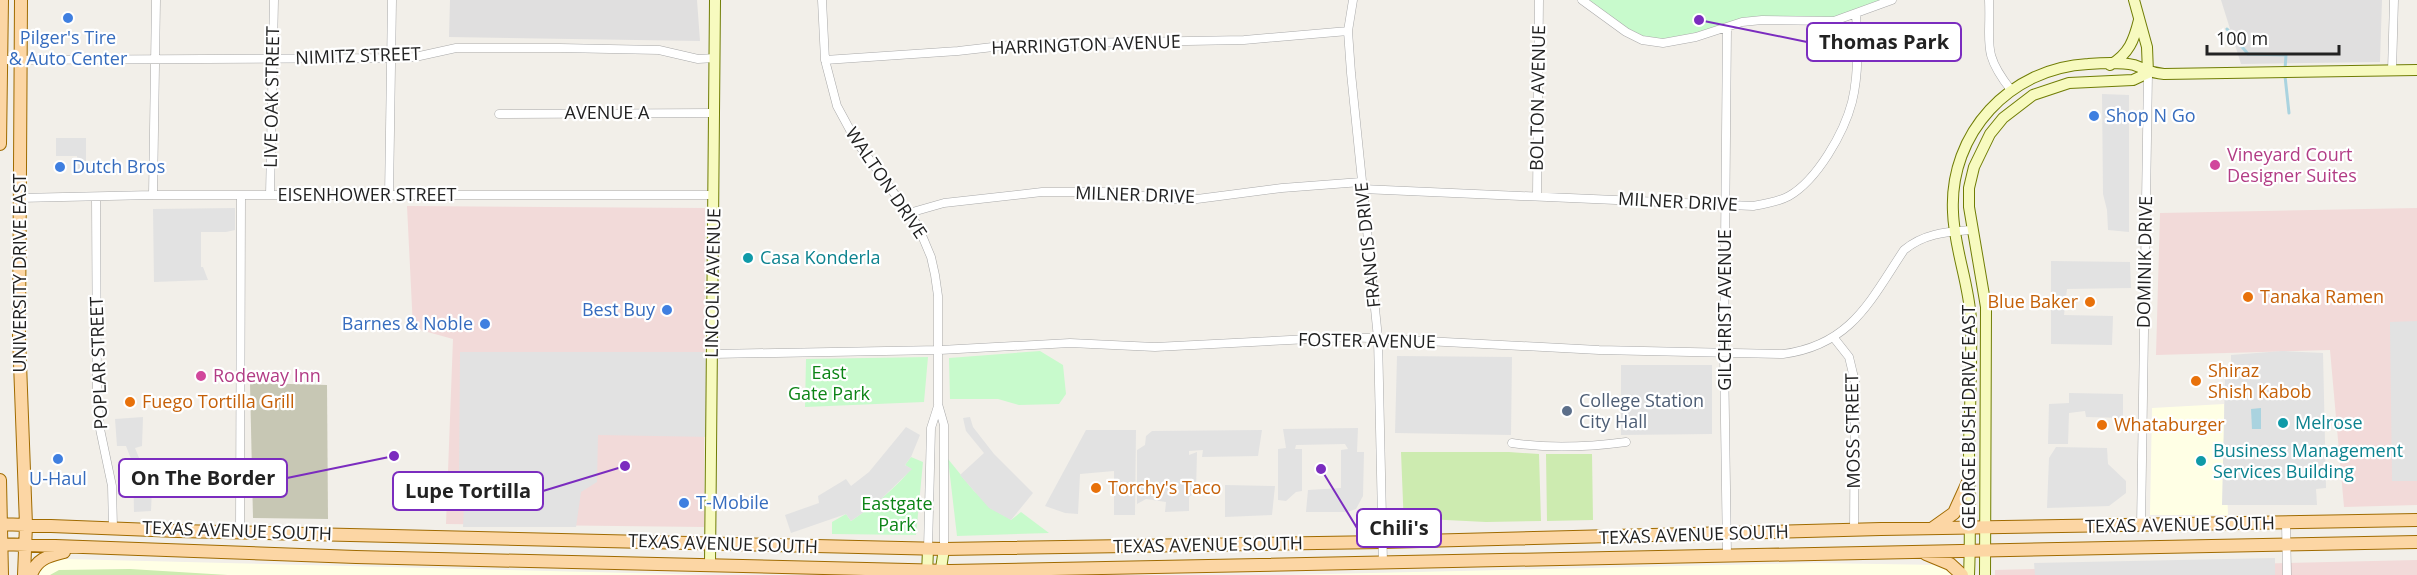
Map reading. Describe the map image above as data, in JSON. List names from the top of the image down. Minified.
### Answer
{"streets":{"main road":["UNIVERSITY DRIVE EAST","TEXAS AVENUE SOUTH"],"street":["HARRINGTON AVENUE","NIMITZ STREET","LIVE OAK STREET","BOLTON AVENUE","AVENUE A","WALTON DRIVE","EISENHOWER STREET","MILNER DRIVE","FRANCIS DRIVE","DOMINIK DRIVE","LINCOLN AVENUE","GILCHRIST AVENUE","FOSTER AVENUE","POPLAR STREET","GEORGE BUSH DRIVE EAST","MOSS STREET"]},"crossings":[["HARRINGTON AVENUE","WALTON DRIVE"],["HARRINGTON AVENUE","FRANCIS DRIVE"],["NIMITZ STREET","LIVE OAK STREET"],["NIMITZ STREET","UNIVERSITY DRIVE EAST"],["NIMITZ STREET","LINCOLN AVENUE"],["LIVE OAK STREET","EISENHOWER STREET"],["BOLTON AVENUE","MILNER DRIVE"],["AVENUE A","LINCOLN AVENUE"],["WALTON DRIVE","MILNER DRIVE"],["WALTON DRIVE","FOSTER AVENUE"],["WALTON DRIVE","TEXAS AVENUE SOUTH"],["EISENHOWER STREET","UNIVERSITY DRIVE EAST"],["EISENHOWER STREET","LINCOLN AVENUE"],["EISENHOWER STREET","POPLAR STREET"],["MILNER DRIVE","FRANCIS DRIVE"],["MILNER DRIVE","GILCHRIST AVENUE"],["FRANCIS DRIVE","FOSTER AVENUE"],["FRANCIS DRIVE","TEXAS AVENUE SOUTH"],["DOMINIK DRIVE","GEORGE BUSH DRIVE EAST"],["DOMINIK DRIVE","TEXAS AVENUE SOUTH"],["UNIVERSITY DRIVE EAST","TEXAS AVENUE SOUTH"],["LINCOLN AVENUE","FOSTER AVENUE"],["LINCOLN AVENUE","TEXAS AVENUE SOUTH"],["GILCHRIST AVENUE","FOSTER AVENUE"],["GILCHRIST AVENUE","TEXAS AVENUE SOUTH"],["FOSTER AVENUE","GEORGE BUSH DRIVE EAST"],["FOSTER AVENUE","MOSS STREET"],["POPLAR STREET","TEXAS AVENUE SOUTH"],["GEORGE BUSH DRIVE EAST","TEXAS AVENUE SOUTH"],["MOSS STREET","TEXAS AVENUE SOUTH"]],"parks":["East Gate Park","Eastgate Park"],"places":["Pilger's Tire & Auto Center","Thomas Park","Shop N Go","Vineyard Court Designer Suites","Dutch Bros","Casa Konderla","Tanaka Ramen","Blue Baker","Best Buy","Barnes & Noble","Rodeway Inn","Shiraz Shish Kabob","Fuego Tortilla Grill","College Station City Hall","Melrose","Whataburger","On The Border","U-Haul","Business Management Services Building","Lupe Tortilla","Chili's","Torchy's Taco","T-Mobile"],"scale_bar":"100 m"}
